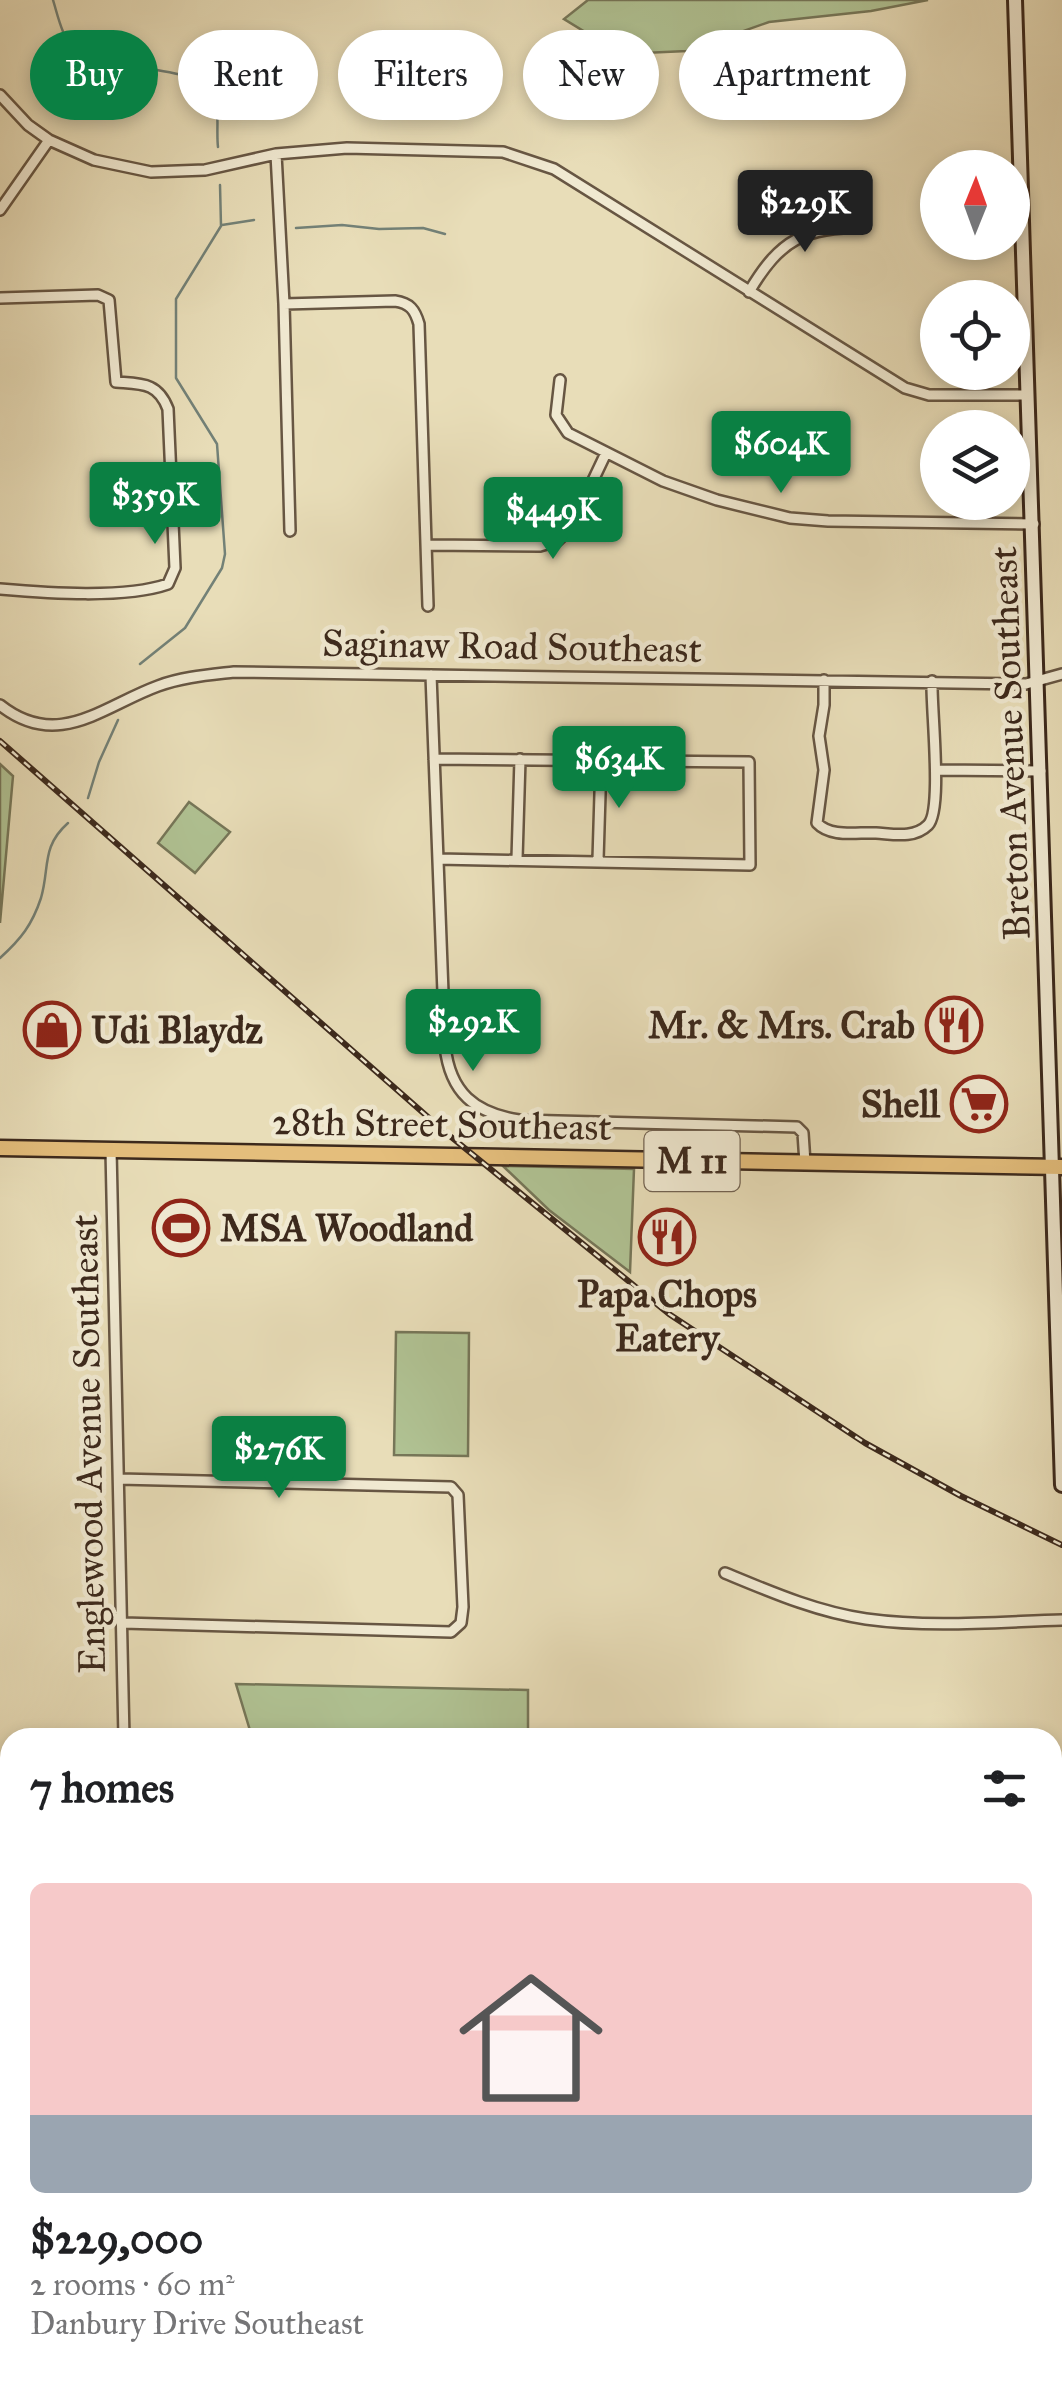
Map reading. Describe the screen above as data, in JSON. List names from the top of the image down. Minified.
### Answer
{"streets":{"main road":["Breton Avenue Southeast","28th Street Southeast","M 11"],"street":["Saginaw Road Southeast","Englewood Avenue Southeast"]},"crossings":[["Saginaw Road Southeast","Breton Avenue Southeast"],["Breton Avenue Southeast","28th Street Southeast"],["28th Street Southeast","Englewood Avenue Southeast"]],"places":{"restaurant":["Mr. & Mrs. Crab","Papa Chops Eatery"],"shop":["Udi Blaydz"],"supermarket":["Shell"],"sports":["MSA Woodland"]},"north":"top","page":{"chip":["Buy","Rent","Filters","New","Apartment"],"price":["$229K","$604K","$359K","$449K","$634K","$292K","$276K"],"heading":"7 homes","list":[{"name":"$229,000","note":"2 rooms · 60 m² · Danbury Drive Southeast"}]}}
